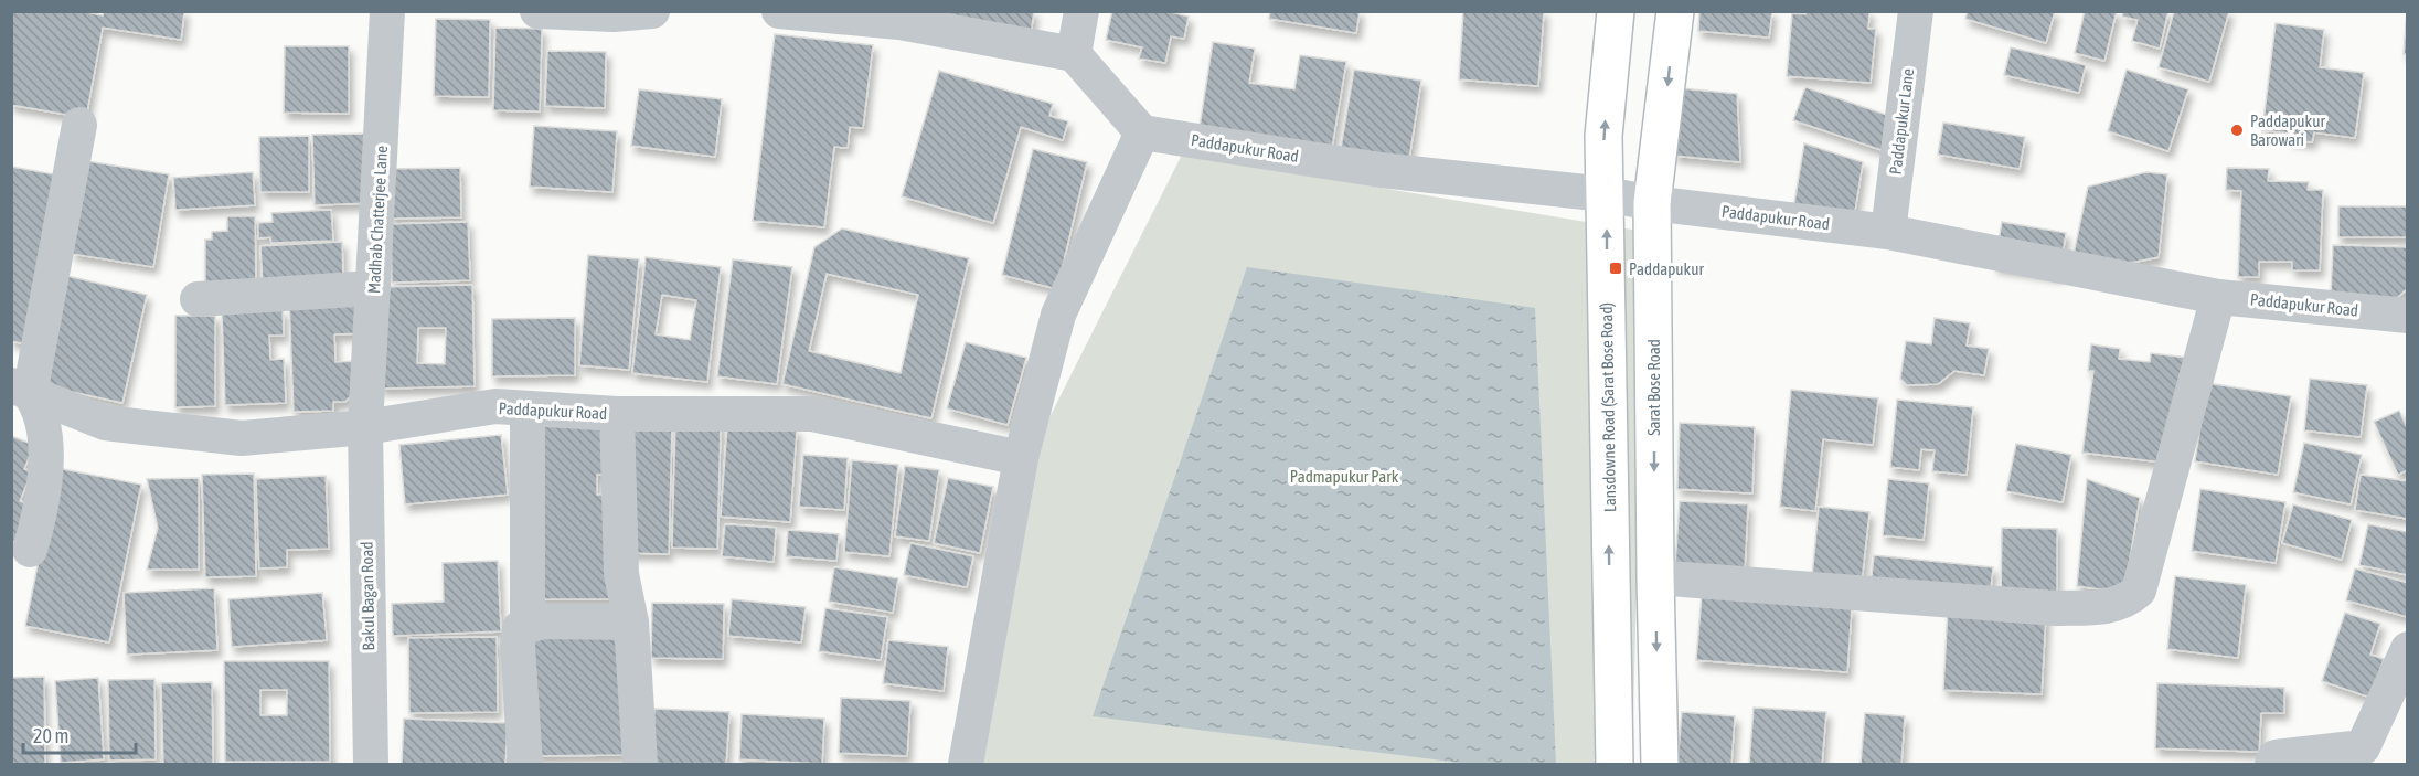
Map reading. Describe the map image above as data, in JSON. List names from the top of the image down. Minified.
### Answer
{"streets":{"main road":["Sarat Bose Road","Lansdowne Road (Sarat Bose Road)"],"street":["Paddapukur Lane","Paddapukur Road","Madhab Chatterjee Lane","Bakul Bagan Road"]},"crossings":[["Paddapukur Lane","Paddapukur Road"],["Paddapukur Road","Madhab Chatterjee Lane"],["Paddapukur Road","Sarat Bose Road"],["Paddapukur Road","Lansdowne Road (Sarat Bose Road)"],["Paddapukur Road","Bakul Bagan Road"],["Madhab Chatterjee Lane","Bakul Bagan Road"]],"one_way":["Sarat Bose Road","Lansdowne Road (Sarat Bose Road)"],"parks":["Padmapukur Park"],"places":{"other":["Paddapukur Barowari"],"transit":["Paddapukur"]},"scale_bar":"20 m"}
